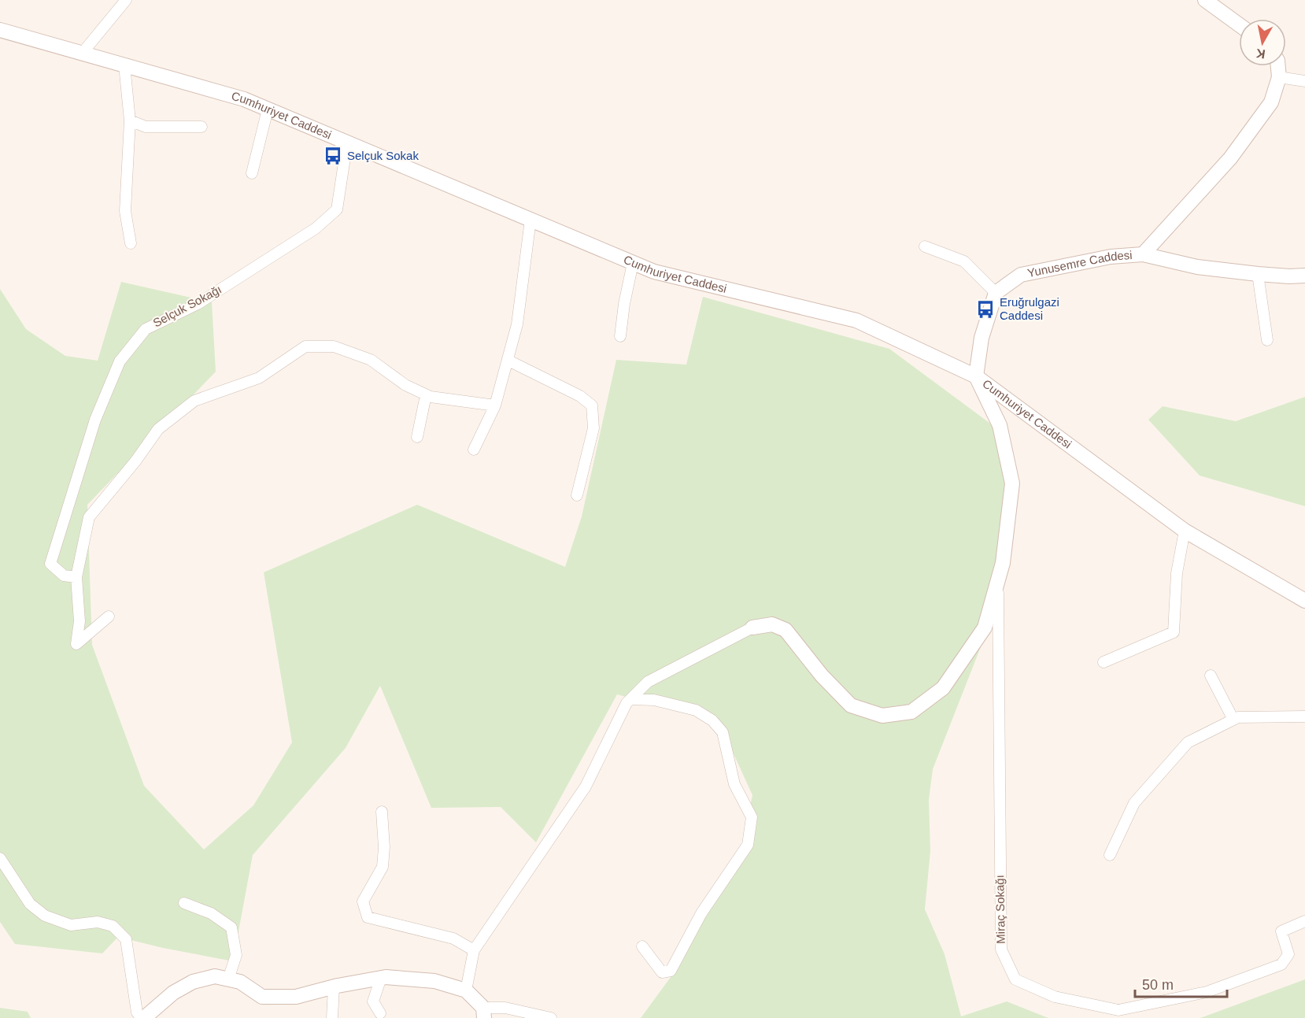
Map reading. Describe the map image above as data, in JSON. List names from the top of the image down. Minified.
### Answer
{"streets":{"street":["Cumhuriyet Caddesi","Yunusemre Caddesi","Selçuk Sokağı","Miraç Sokağı"]},"crossings":[["Cumhuriyet Caddesi","Selçuk Sokağı"]],"places":{"bus stop":["Selçuk Sokak","Eruğrulgazi Caddesi"]},"scale_bar":"50 m","north":"bottom"}
